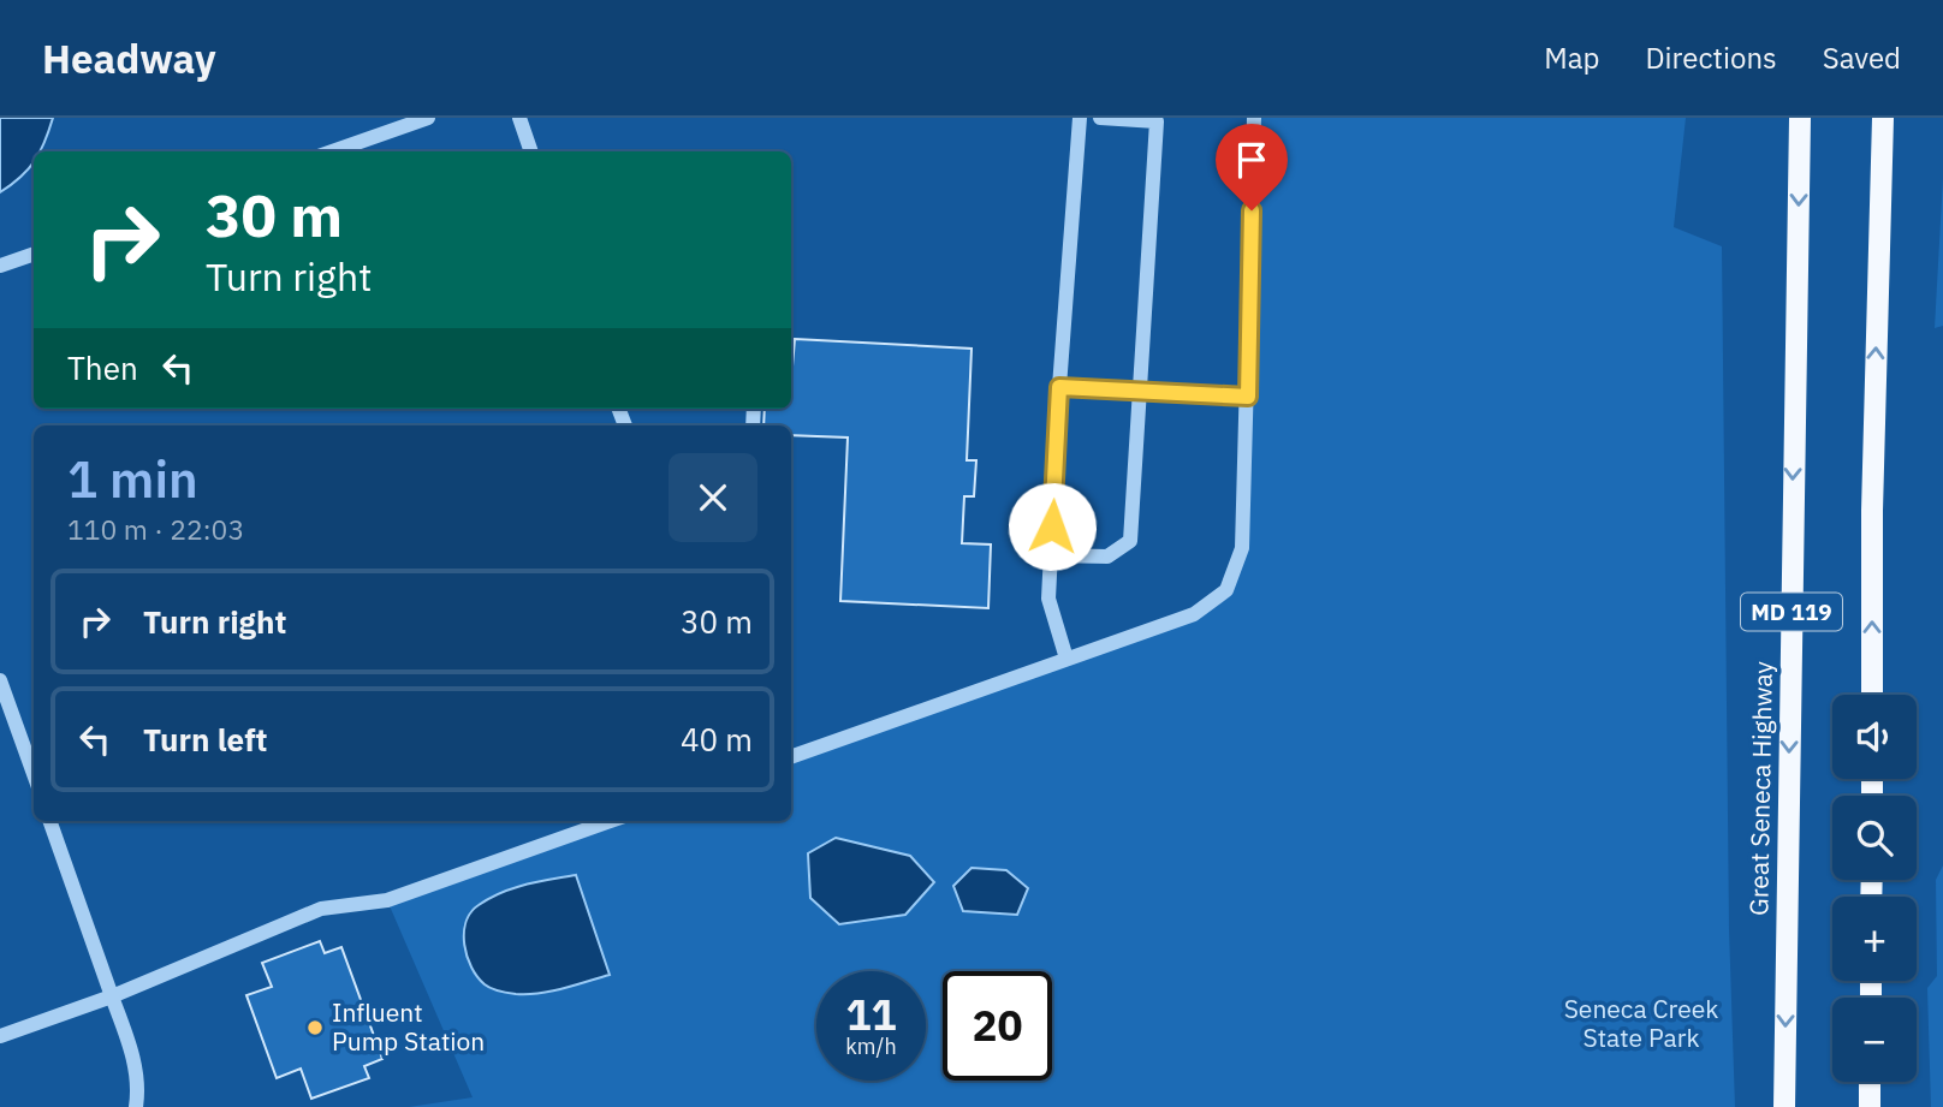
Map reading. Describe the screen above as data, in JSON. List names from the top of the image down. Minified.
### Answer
{"streets":{"main road":["MD 119","Great Seneca Highway"]},"parks":["Seneca Creek State Park"],"places":["Influent Pump Station"],"page":{"header":"Headway","nav":["Map","Directions","Saved"],"turn":["30 m","Turn right"],"then":"Then","heading":["1 min","110 m · 22:03"],"list":[{"name":"Turn right","value":"30 m"},{"name":"Turn left","value":"40 m"}],"map_buttons":["+","−"],"speed":"11 km/h","limit":"20"}}
